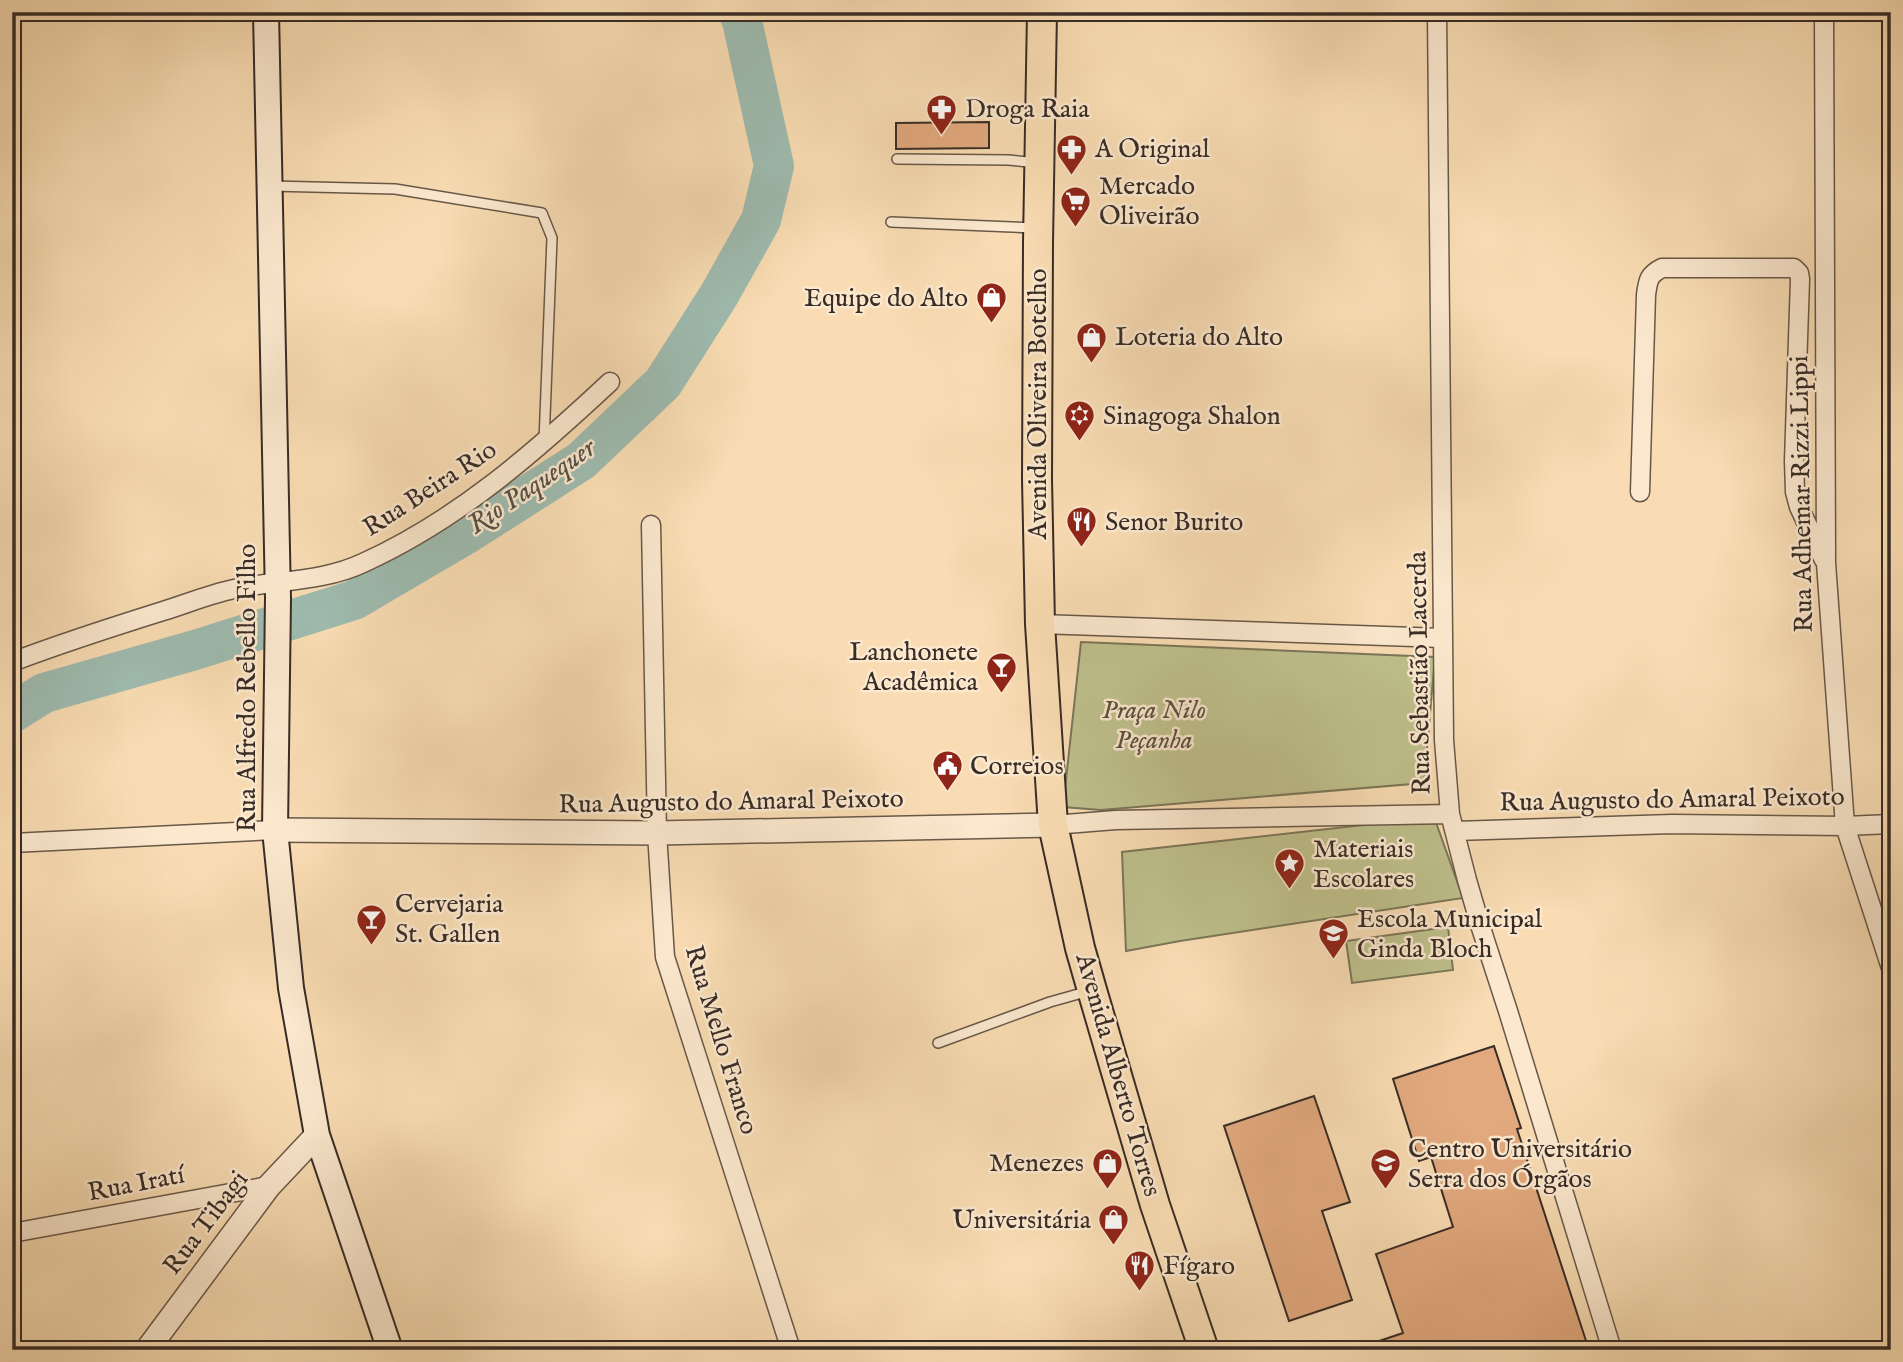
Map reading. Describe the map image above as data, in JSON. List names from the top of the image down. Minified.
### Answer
{"streets":{"main road":["Avenida Oliveira Botelho","Rua Alfredo Rebello Filho","Avenida Alberto Torres"],"street":["Rua Beira Rio","Rua Adhemar Rizzi Lippi","Rua Sebastião Lacerda","Rua Augusto do Amaral Peixoto","Rua Mello Franco","Rua Iratí","Rua Tibagi"]},"crossings":[["Avenida Oliveira Botelho","Avenida Alberto Torres"],["Rua Beira Rio","Rua Alfredo Rebello Filho"],["Rua Adhemar Rizzi Lippi","Rua Augusto do Amaral Peixoto"],["Rua Sebastião Lacerda","Rua Augusto do Amaral Peixoto"],["Rua Alfredo Rebello Filho","Rua Augusto do Amaral Peixoto"],["Rua Alfredo Rebello Filho","Rua Tibagi"],["Rua Augusto do Amaral Peixoto","Rua Mello Franco"],["Rua Augusto do Amaral Peixoto","Avenida Alberto Torres"],["Rua Iratí","Rua Tibagi"]],"water":["Rio Paquequer"],"parks":["Praça Nilo Peçanha"],"places":{"pharmacy":["Droga Raia","A Original"],"supermarket":["Mercado Oliveirão"],"shop":["Equipe do Alto","Loteria do Alto","Menezes","Universitária"],"synagogue":["Sinagoga Shalon"],"restaurant":["Senor Burito","Fígaro"],"bar":["Lanchonete Acadêmica","Cervejaria St. Gallen"],"public building":["Correios"],"place":["Materiais Escolares"],"school or university":["Escola Municipal Ginda Bloch","Centro Universitário Serra dos Órgãos"]}}
